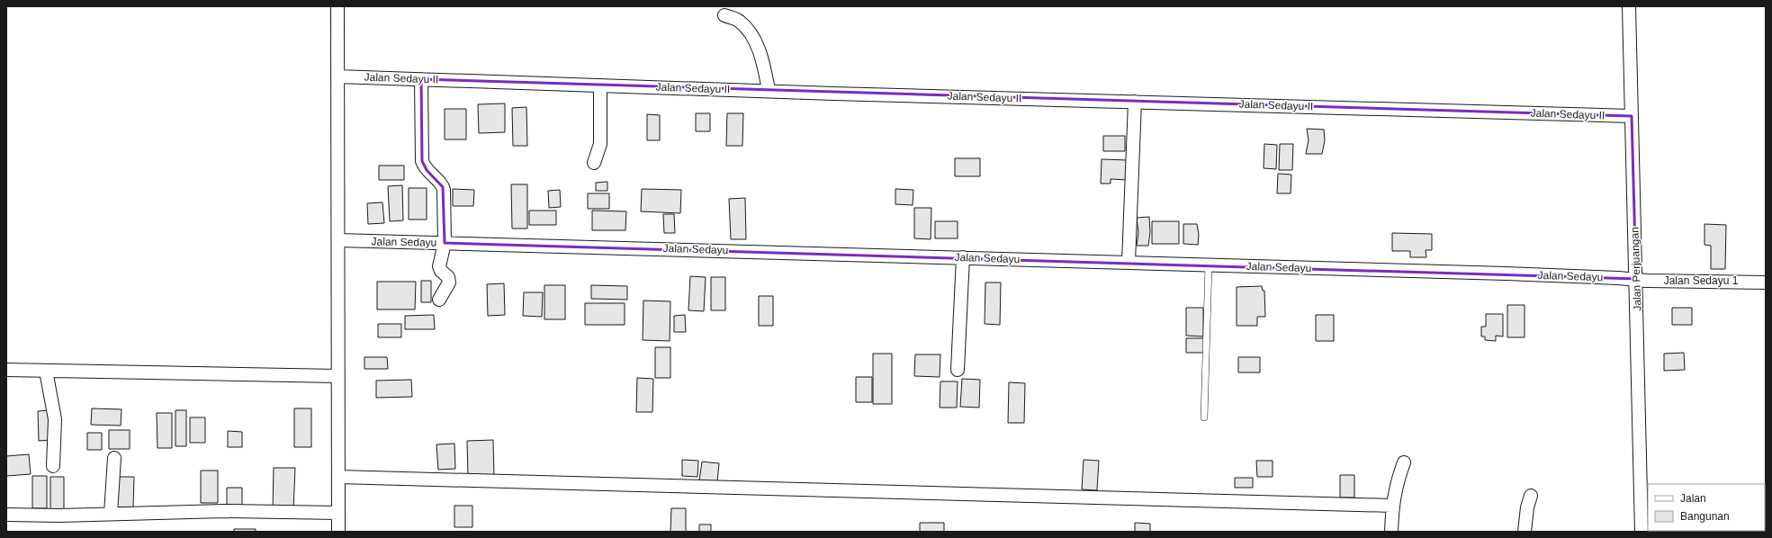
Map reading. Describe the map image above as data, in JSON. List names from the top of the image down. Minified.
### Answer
{"streets":{"street":["Jalan Sedayu II","Jalan Sedayu","Jalan Perjuangan","Jalan Sedayu 1"]},"crossings":[["Jalan Sedayu II","Jalan Perjuangan"],["Jalan Sedayu","Jalan Perjuangan"],["Jalan Sedayu","Jalan Sedayu 1"],["Jalan Perjuangan","Jalan Sedayu 1"]],"legend":["Jalan","Bangunan"]}
